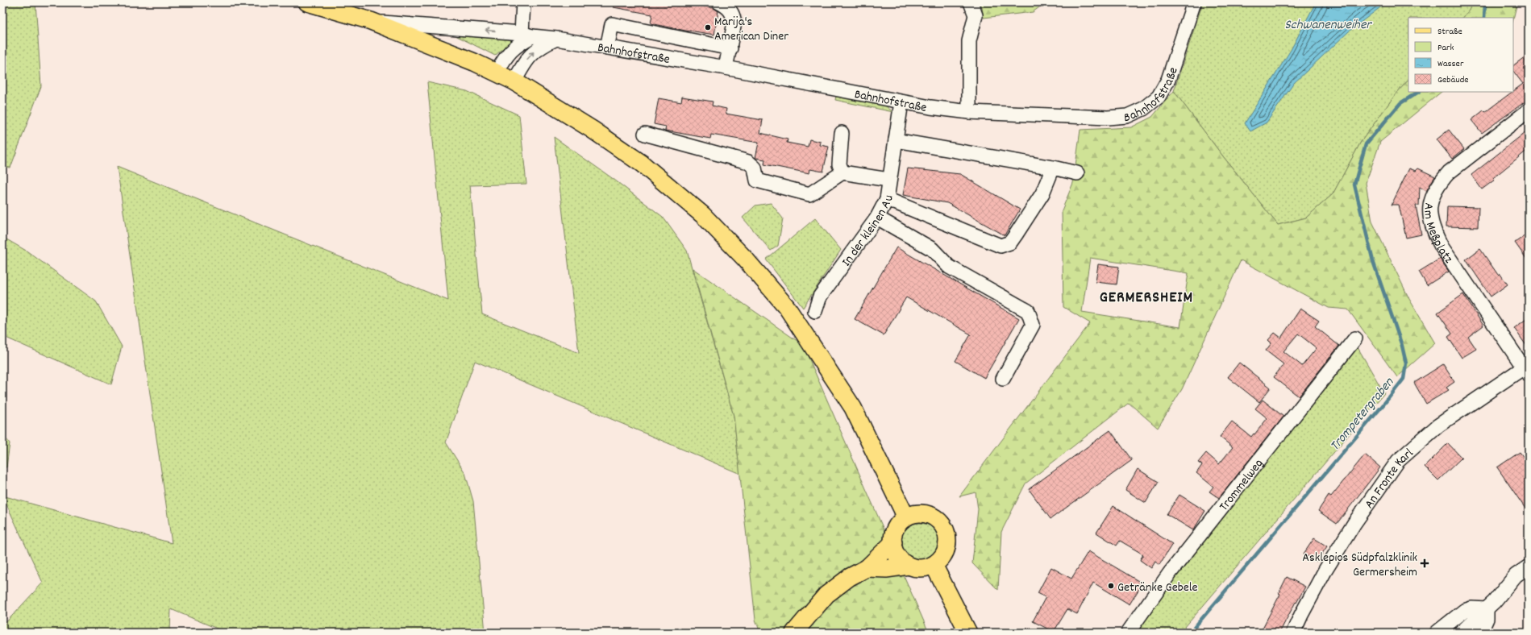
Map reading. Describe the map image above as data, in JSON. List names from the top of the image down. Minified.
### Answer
{"streets":{"street":["Bahnhofstraße","In der kleinen Au","Am Meßplatz","An Fronte Karl","Trommelweg"]},"crossings":[["Bahnhofstraße","In der kleinen Au"],["Am Meßplatz","An Fronte Karl"]],"districts":["GERMERSHEIM"],"water":["Schwanenweiher","Trompetergraben"],"places":{"other":["Marija's American Diner","Getränke Gebele"],"health":["Asklepios Südpfalzklinik Germersheim"]},"legend":["Straße","Park","Wasser","Gebäude"]}
